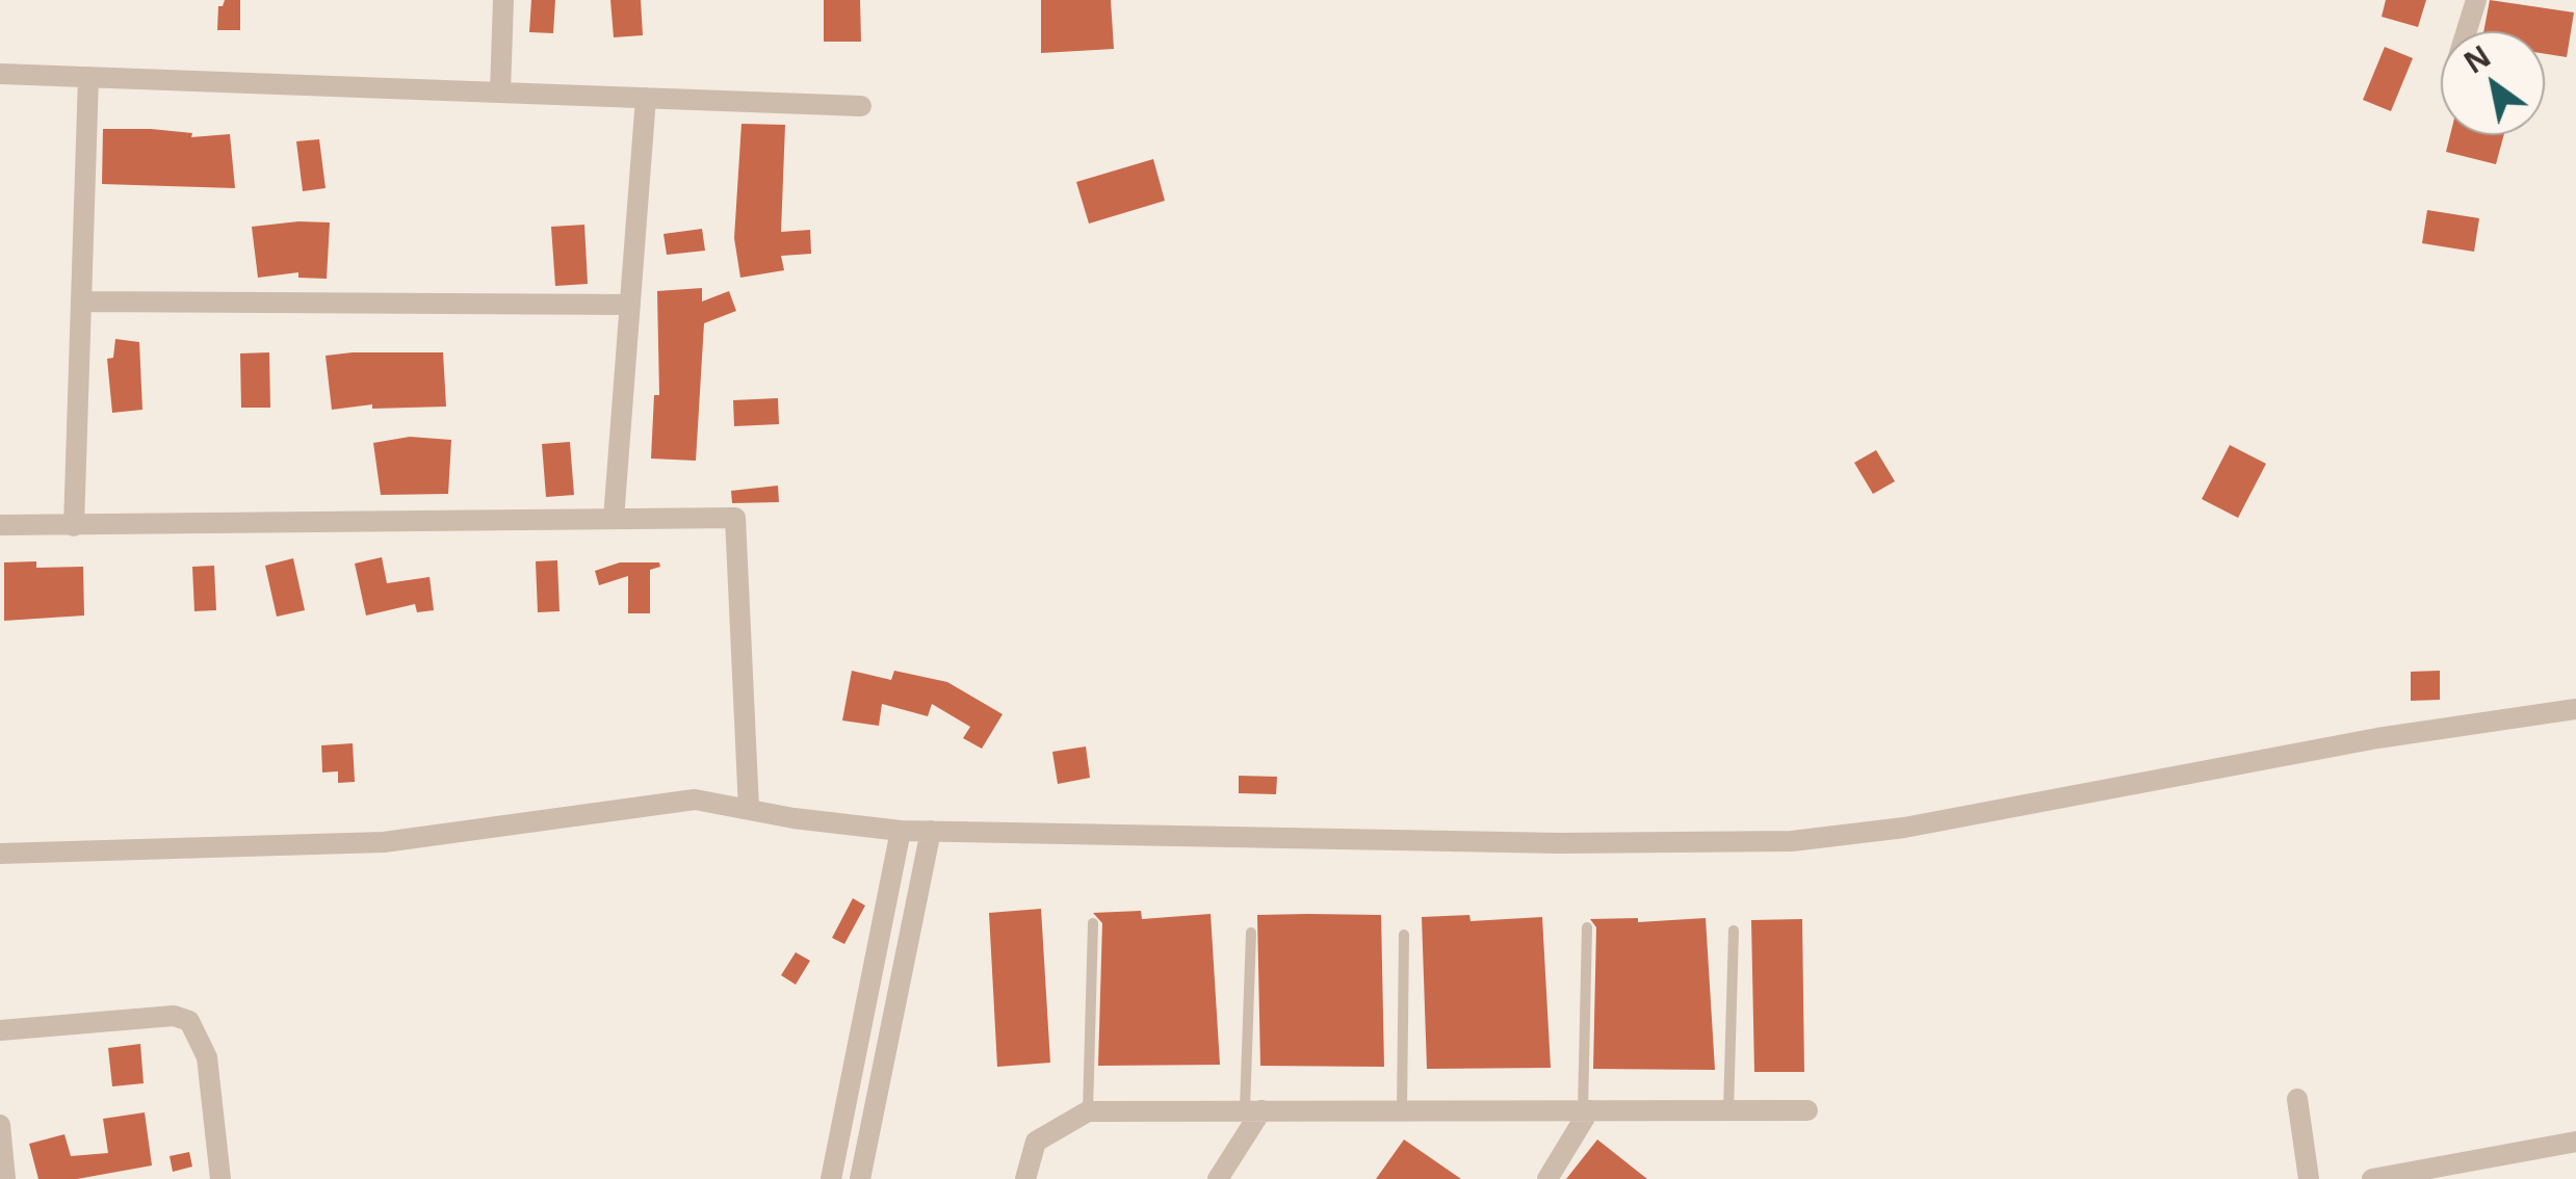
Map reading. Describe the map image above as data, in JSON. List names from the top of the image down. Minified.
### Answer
{"north":"top left"}
